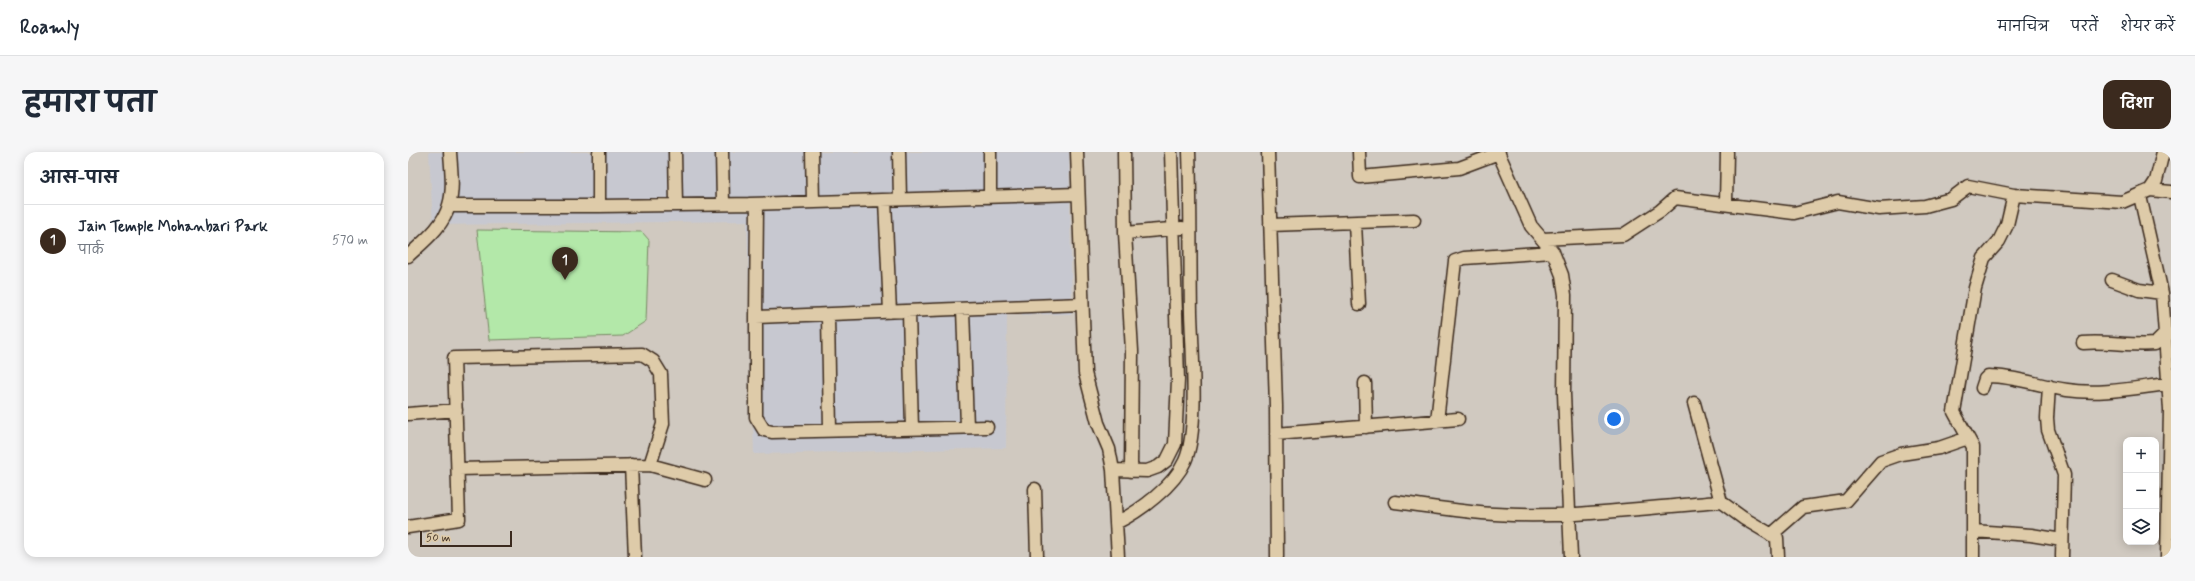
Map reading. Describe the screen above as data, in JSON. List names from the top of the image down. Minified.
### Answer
{"scale_bar":"50 m","page":{"header":"Roamly","nav":["मानचित्र","परतें","शेयर करें"],"title":"हमारा पता","buttons":"दिशा","heading":"आस-पास","list":[{"mark":"1","name":"Jain Temple Mohanbari Park","note":"पार्क","value":"570 m"}],"pins":"1","map_buttons":["+","−"],"scale":"50 m"}}
